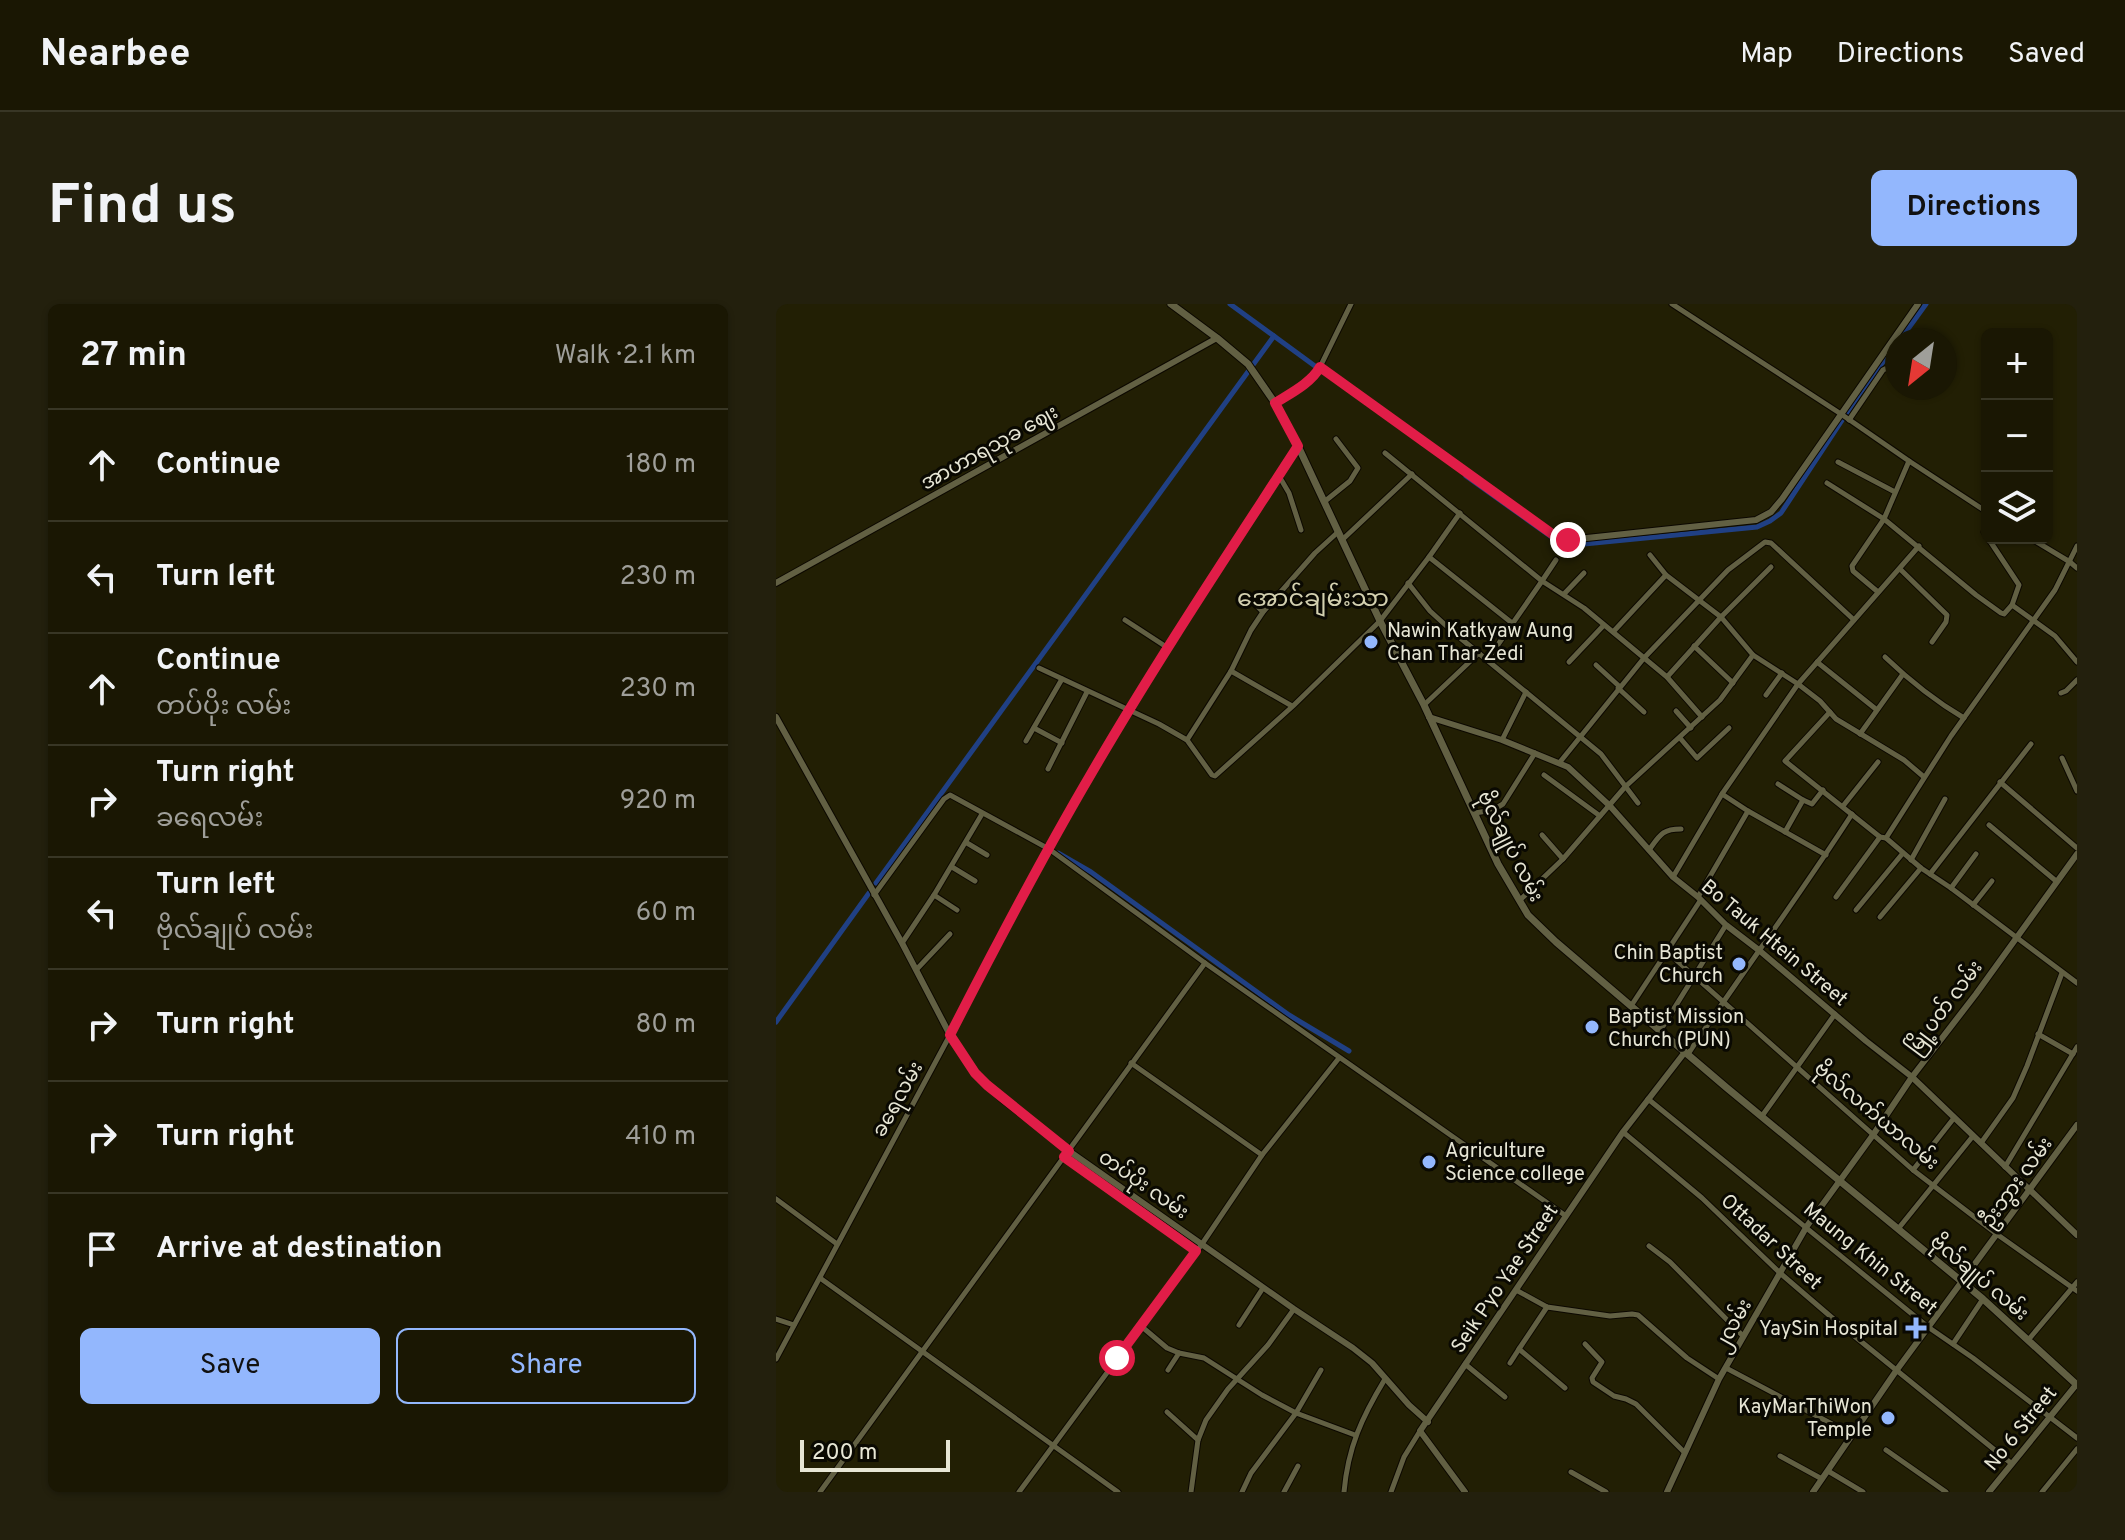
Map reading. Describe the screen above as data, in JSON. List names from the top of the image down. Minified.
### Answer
{"streets":{"main road":["ဗိုလ်ချုပ် လမ်း"],"street":["အာဟာရသုခ ဈေး","Bo Tauk Htein Street","မြို့ပတ် လမ်း","ခရေလမ်း","ဗိုလ်လက်ယာလမ်း","ဦးဘွား လမ်း","တပ်ပိုး လမ်း","Ottadar Street","Maung Khin Street","Seik Pyo Yae Street","၂လမ်း","No 6 Street"]},"crossings":[["အာဟာရသုခ ဈေး","ဗိုလ်ချုပ် လမ်း"],["ဗိုလ်ချုပ် လမ်း","Bo Tauk Htein Street"],["ဗိုလ်ချုပ် လမ်း","မြို့ပတ် လမ်း"],["ဗိုလ်ချုပ် လမ်း","ခရေလမ်း"],["ဗိုလ်ချုပ် လမ်း","ဦးဘွား လမ်း"],["ဗိုလ်ချုပ် လမ်း","Seik Pyo Yae Street"],["ဗိုလ်ချုပ် လမ်း","၂လမ်း"],["ဗိုလ်ချုပ် လမ်း","No 6 Street"],["Bo Tauk Htein Street","မြို့ပတ် လမ်း"],["Bo Tauk Htein Street","ဦးဘွား လမ်း"],["မြို့ပတ် လမ်း","ဗိုလ်လက်ယာလမ်း"],["မြို့ပတ် လမ်း","၂လမ်း"],["ခရေလမ်း","တပ်ပိုး လမ်း"],["ဗိုလ်လက်ယာလမ်း","ဦးဘွား လမ်း"],["ဦးဘွား လမ်း","Ottadar Street"],["ဦးဘွား လမ်း","Maung Khin Street"],["တပ်ပိုး လမ်း","Seik Pyo Yae Street"],["Ottadar Street","Seik Pyo Yae Street"],["Ottadar Street","၂လမ်း"],["Ottadar Street","No 6 Street"],["Maung Khin Street","Seik Pyo Yae Street"],["Maung Khin Street","၂လမ်း"],["Maung Khin Street","No 6 Street"]],"districts":["အောင်ချမ်းသာ"],"places":{"other":["Nawin Katkyaw Aung Chan Thar Zedi","Chin Baptist Church","Baptist Mission Church (PUN)","Agriculture Science college","KayMarThiWon Temple"],"health":["YaySin Hospital"]},"scale_bar":"200 m","north":"bottom left","page":{"header":"Nearbee","nav":["Map","Directions","Saved"],"buttons":["Directions",["Save","Share"]],"title":"Find us","heading":["27 min","Walk · 2.1 km"],"map_buttons":["+","−"],"list":[["Continue","180 m"],["Turn left","230 m"],["Continue","တပ်ပိုး လမ်း","230 m"],["Turn right","ခရေလမ်း","920 m"],["Turn left","ဗိုလ်ချုပ် လမ်း","60 m"],["Turn right","80 m"],["Turn right","410 m"],"Arrive at destination"],"scale":"200 m"}}
